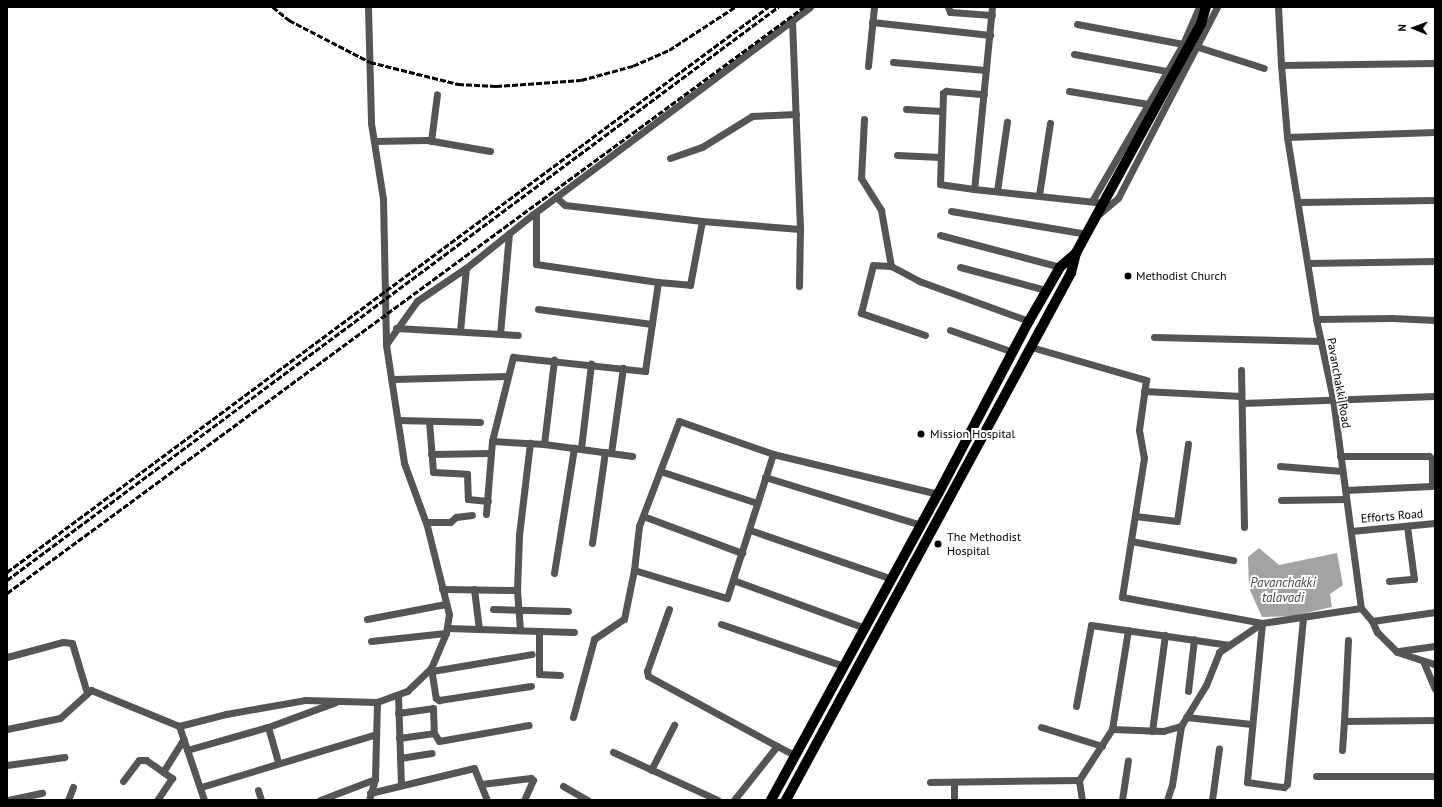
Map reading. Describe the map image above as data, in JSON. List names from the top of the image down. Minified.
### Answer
{"streets":{"street":["Pavanchakki Road","Efforts Road"]},"crossings":[["Pavanchakki Road","Efforts Road"]],"water":["Pavanchakki talavadi"],"places":["Methodist Church","Mission Hospital","The Methodist Hospital"],"north":"left"}
